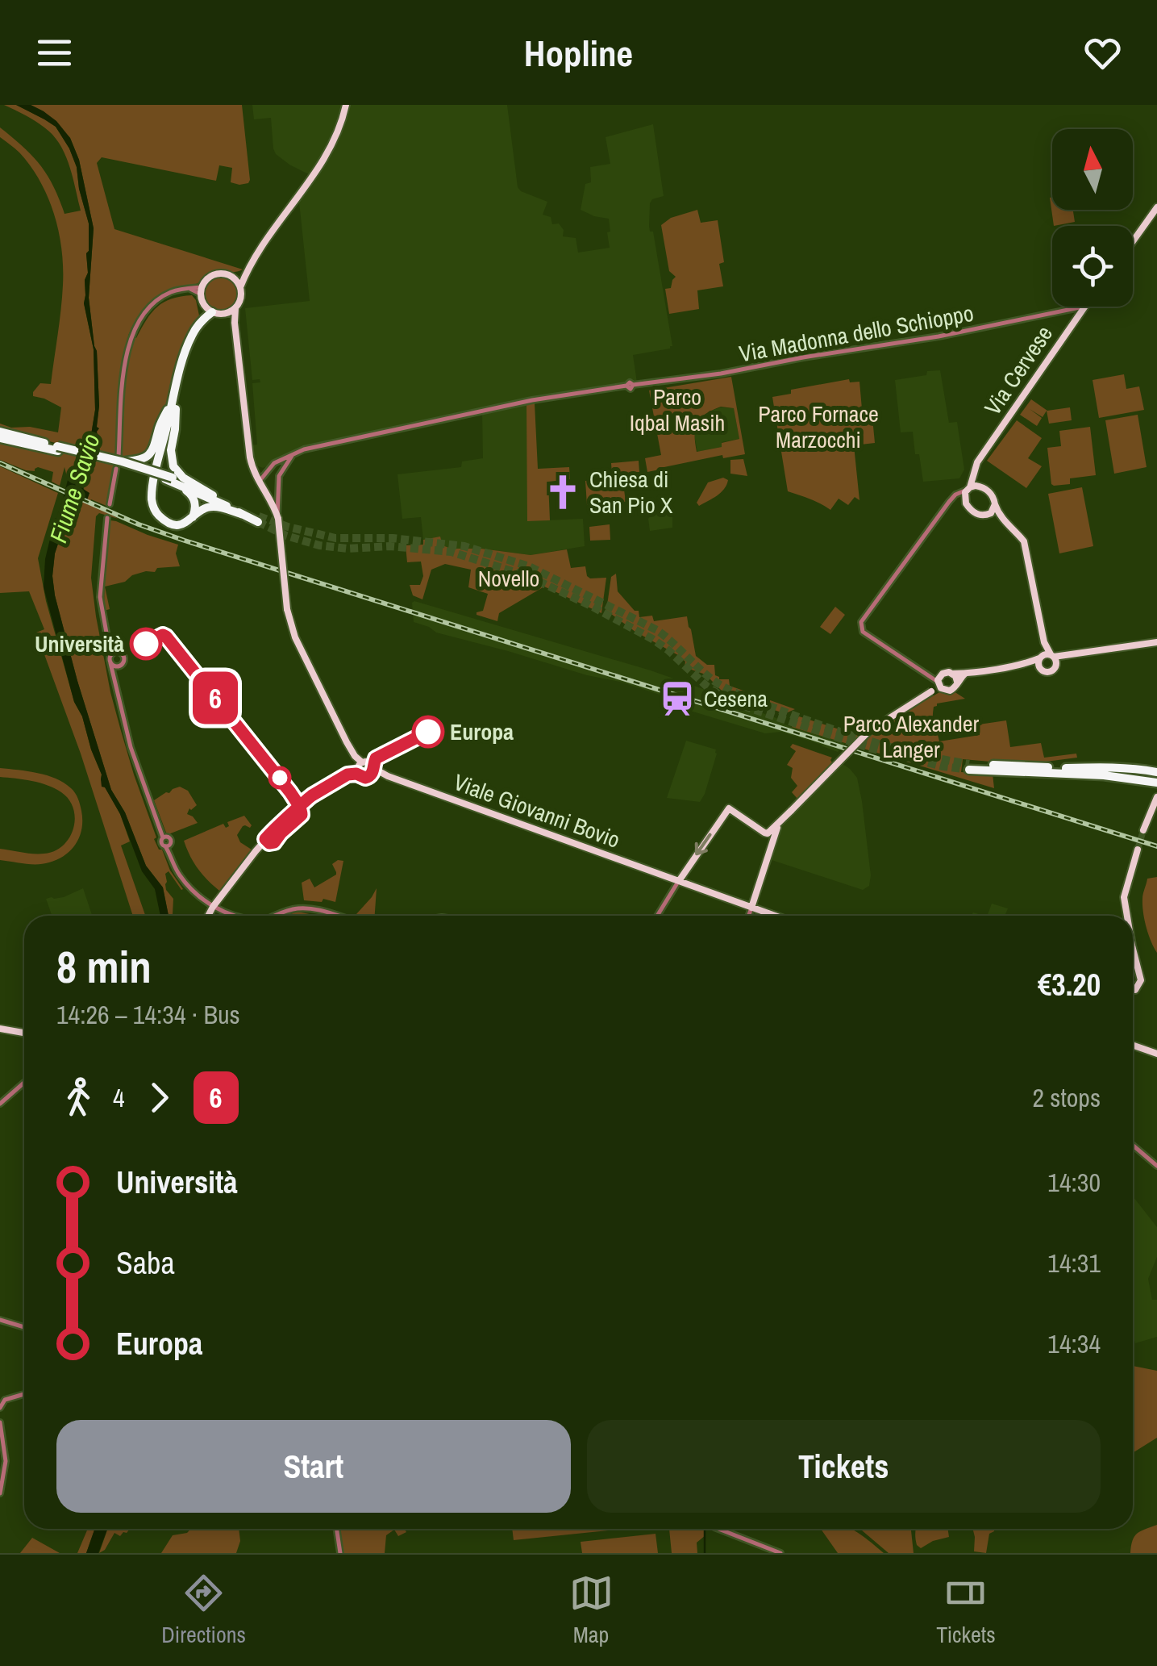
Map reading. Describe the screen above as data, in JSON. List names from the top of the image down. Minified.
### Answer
{"streets":{"main road":["Via Cervese","Viale Giovanni Bovio"],"street":["Via Madonna dello Schioppo"]},"crossings":[["Via Madonna dello Schioppo","Via Cervese"]],"water":["Fiume Savio"],"parks":["Parco Iqbal Masih","Parco Fornace Marzocchi","Novello","Parco Alexander Langer"],"places":{"church":["Chiesa di San Pio X"],"other":["Università","Europa"],"station":["Cesena"]},"lines":["bus line 6"],"north":"top","page":{"header":"Hopline","on_map":"6","heading":["8 min","14:26 – 14:34 · Bus","€3.20"],"legs":["4","6","2 stops"],"list":[{"name":"Università","value":"14:30"},{"name":"Saba","value":"14:31"},{"name":"Europa","value":"14:34"}],"buttons":["Start","Tickets"],"tabs":["Directions","Map","Tickets"]}}
